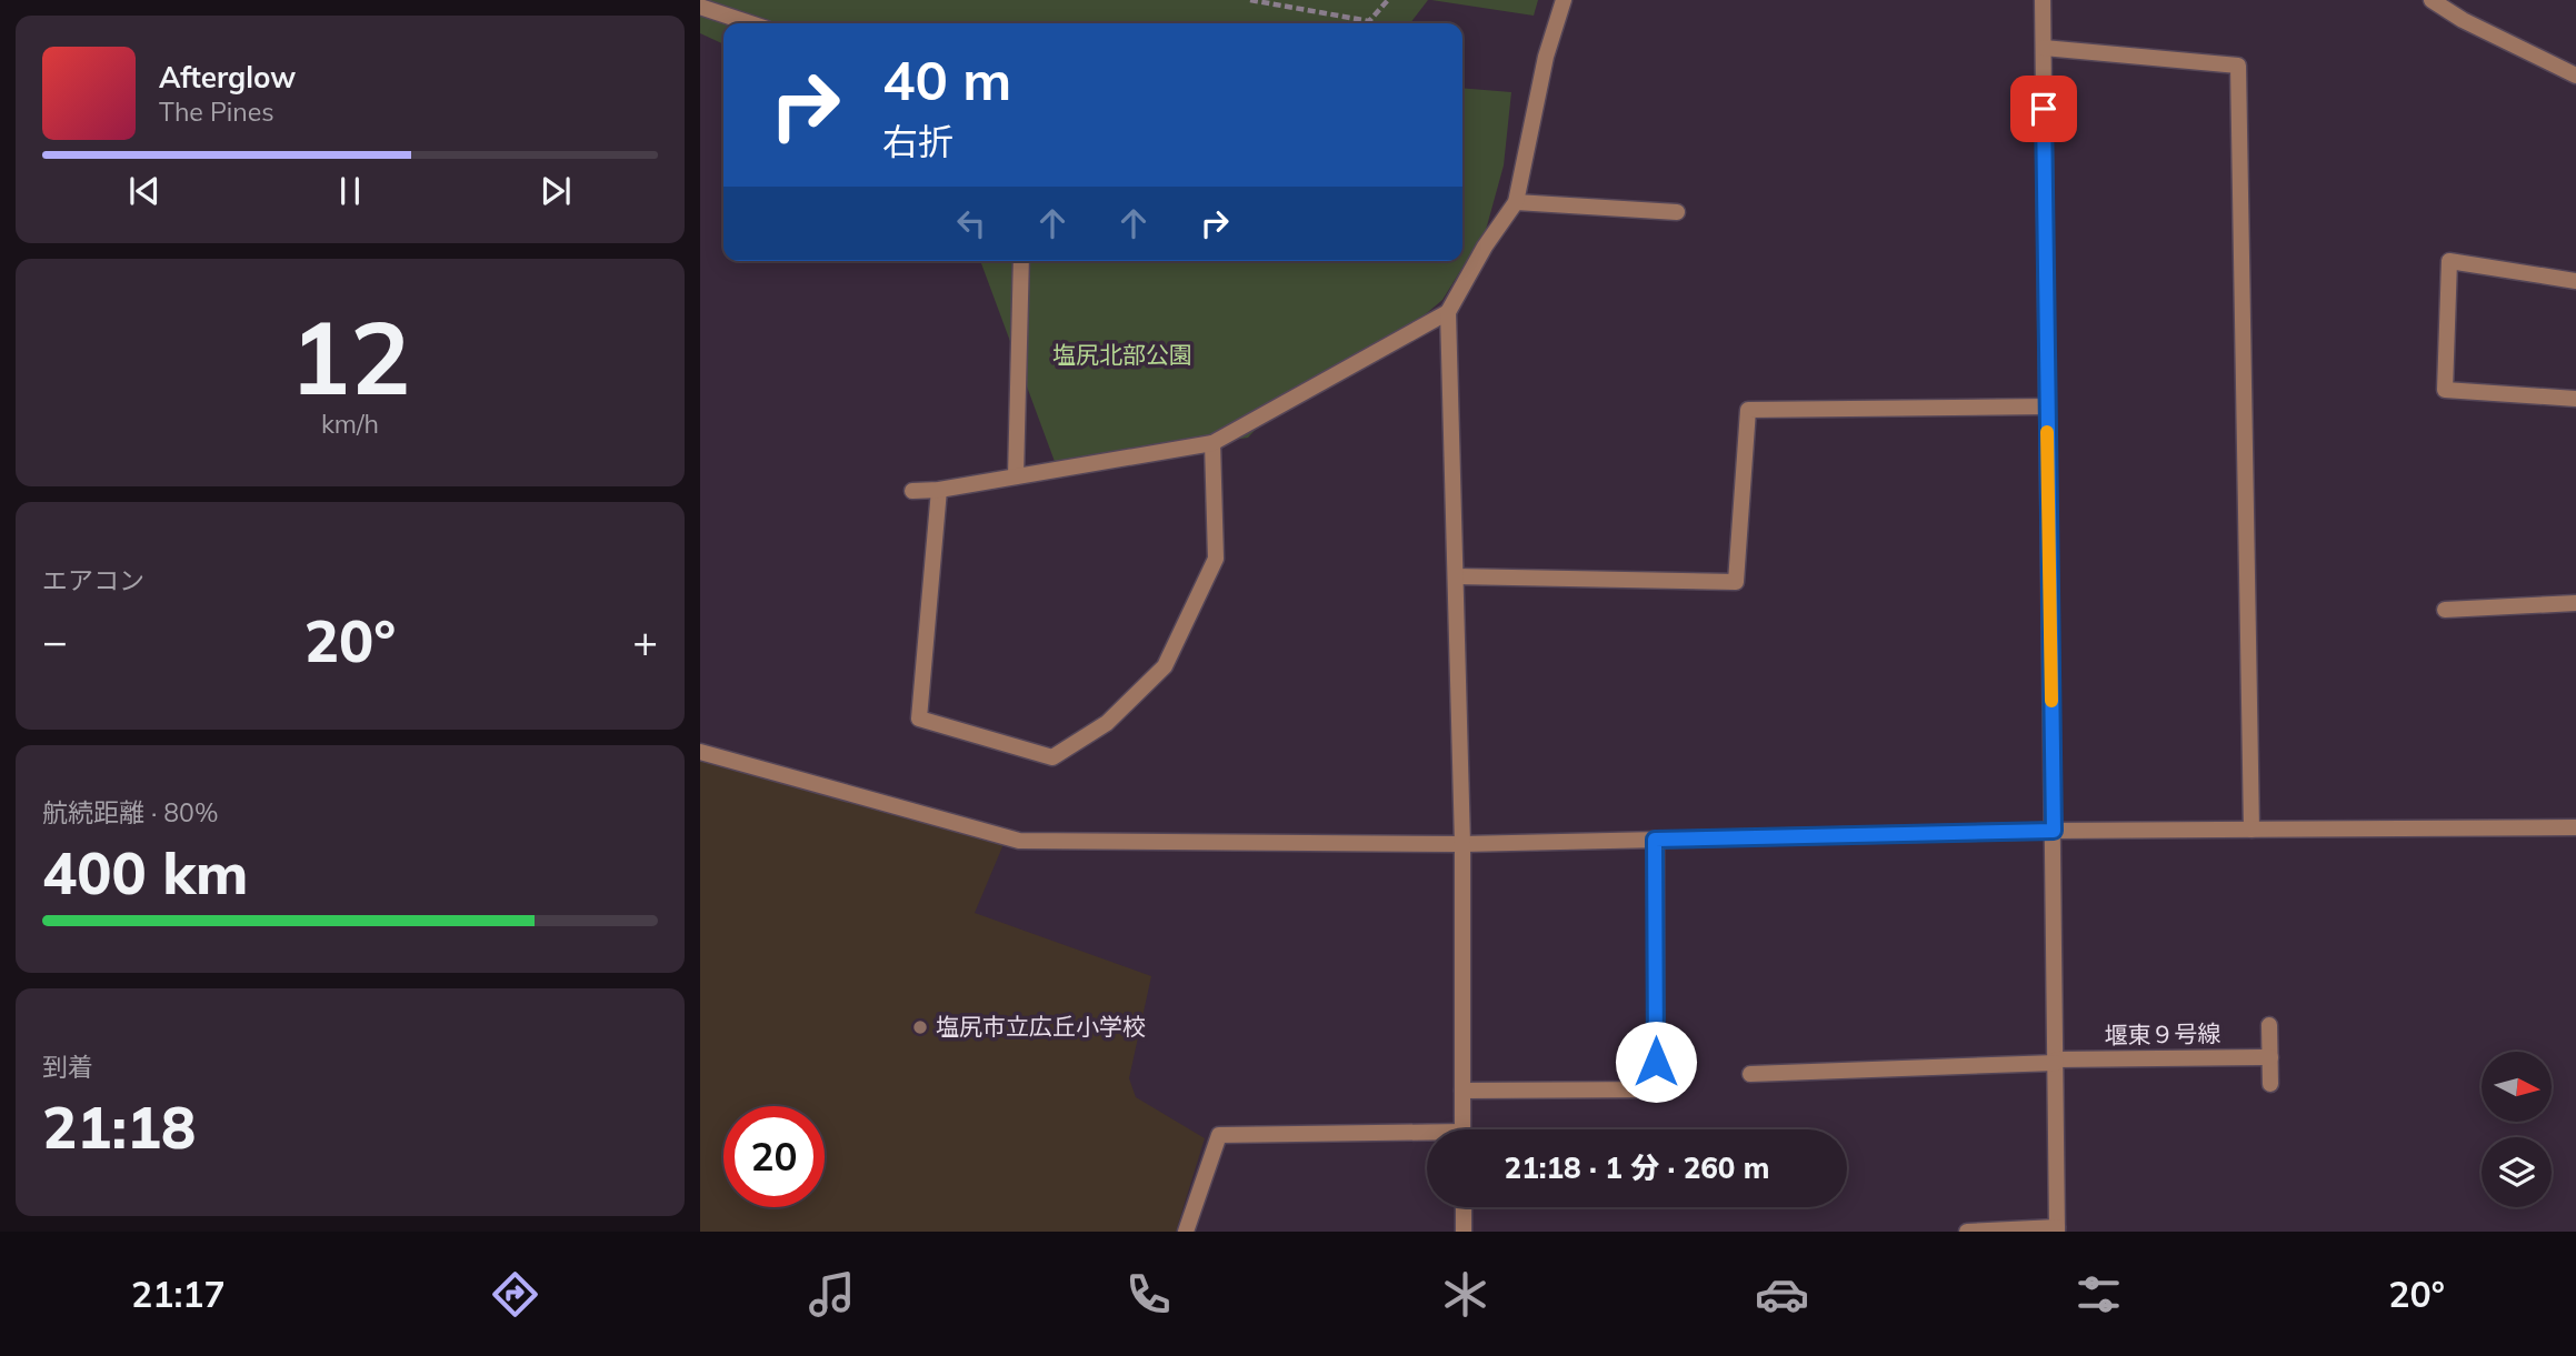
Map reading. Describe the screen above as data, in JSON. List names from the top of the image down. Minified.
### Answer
{"streets":{"street":["堰東９号線"]},"parks":["塩尻北部公園"],"places":["塩尻市立広丘小学校"],"north":"right","page":{"turn":["40 m","右折"],"song":["Afterglow","The Pines"],"tile":[["12","km/h"],"エアコン",["航続距離 · 80%","400 km"],["到着","21:18"]],"heat":["−","20°","+"],"limit":"20","trip":"21:18 · 1 分 · 260 m","tabs":["21:17","20°"]}}
